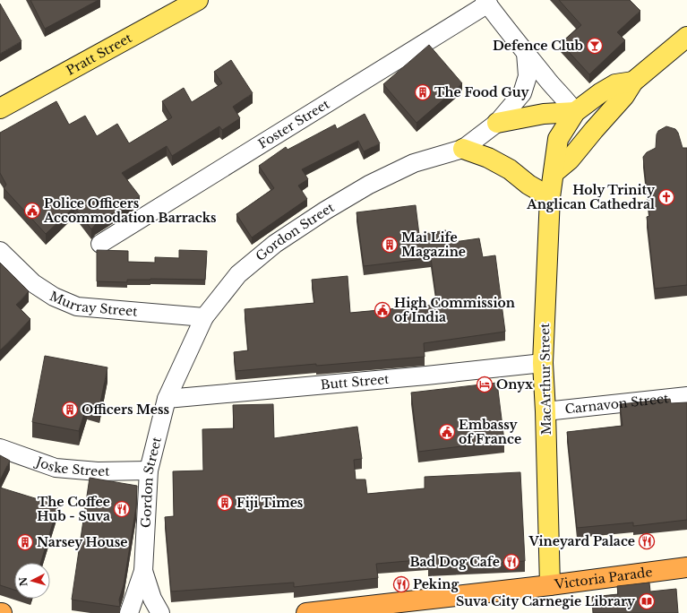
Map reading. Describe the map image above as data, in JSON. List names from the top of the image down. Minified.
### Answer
{"streets":{"highway":["Victoria Parade"],"main road":["Pratt Street","MacArthur Street"],"street":["Foster Street","Gordon Street","Murray Street","Butt Street","Carnavon Street","Joske Street"]},"crossings":[["Gordon Street","Murray Street"],["Gordon Street","Butt Street"],["Gordon Street","Joske Street"],["MacArthur Street","Butt Street"],["MacArthur Street","Carnavon Street"],["MacArthur Street","Victoria Parade"]],"places":{"bar":["Defence Club"],"building":["The Food Guy","Mai Life Magazine","Officers Mess","Fiji Times","Narsey House"],"church":["Holy Trinity Anglican Cathedral"],"public building":["Police Officers Accommodation Barracks","High Commission of India","Embassy of France"],"hotel":["Onyx"],"restaurant":["The Coffee Hub - Suva","Vineyard Palace","Bad Dog Cafe","Peking"],"library":["Suva City Carnegie Library"]},"north":"left"}
